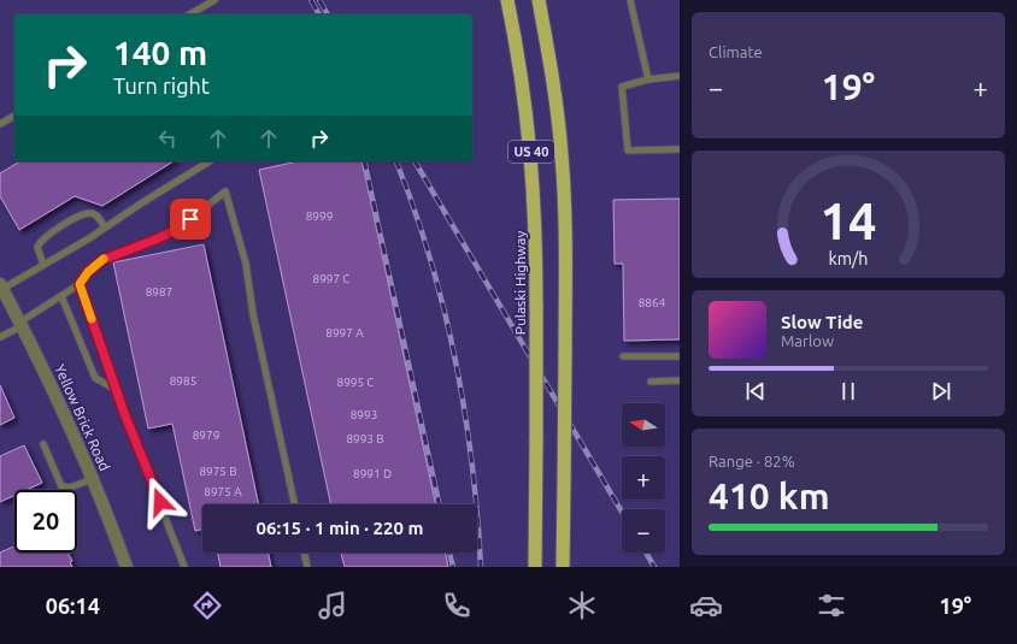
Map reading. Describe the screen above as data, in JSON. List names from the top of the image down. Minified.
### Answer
{"streets":{"highway":["US 40","Pulaski Highway"],"street":["Yellow Brick Road"]},"house_numbers":["8999","8997 C","8987","8864","8997 A","8985","8995 C","8993","8979","8993 B","8975 B","8991 D","8975 A"],"north":"left","page":{"tile":["Climate",["Range · 82%","410 km"]],"turn":["140 m","Turn right"],"heat":["−","19°","+"],"song":["Slow Tide","Marlow"],"map_buttons":["+","−"],"limit":"20","trip":"06:15 · 1 min · 220 m","tabs":["06:14","19°"],"gauge":["14","km/h"]}}
